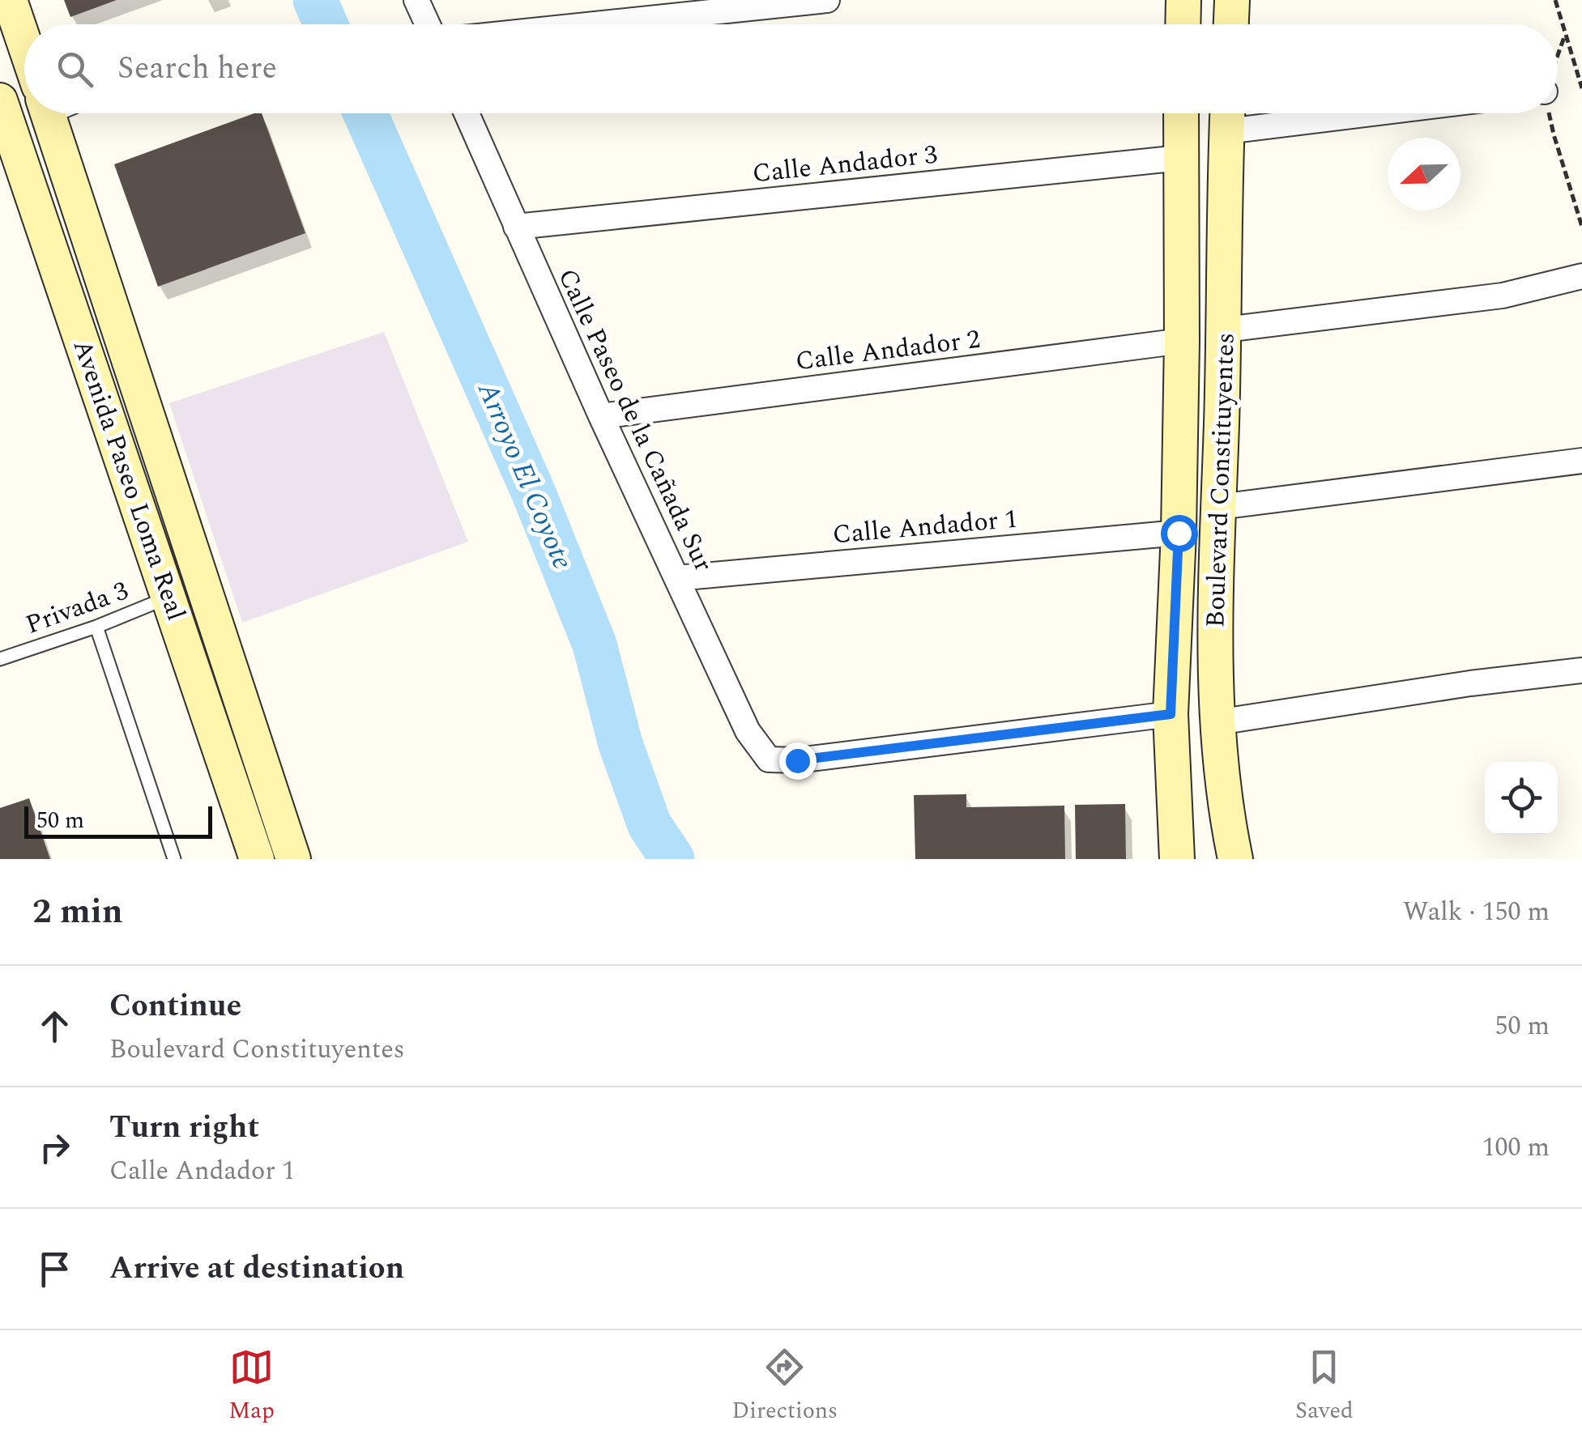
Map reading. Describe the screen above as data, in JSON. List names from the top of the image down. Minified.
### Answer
{"streets":{"street":["Calle Andador 3","Calle Andador 2","Calle Paseo de la Cañada Sur","Avenida Paseo Loma Real","Boulevard Constituyentes","Calle Andador 1"],"lane":["Privada 3"]},"crossings":[["Calle Andador 3","Calle Paseo de la Cañada Sur"],["Calle Andador 3","Boulevard Constituyentes"],["Calle Andador 2","Calle Paseo de la Cañada Sur"],["Calle Andador 2","Boulevard Constituyentes"],["Calle Paseo de la Cañada Sur","Boulevard Constituyentes"],["Calle Paseo de la Cañada Sur","Calle Andador 1"],["Avenida Paseo Loma Real","Privada 3"],["Boulevard Constituyentes","Calle Andador 1"]],"water":["Arroyo El Coyote"],"scale_bar":"50 m","north":"left","page":{"search":"Search here","scale":"50 m","heading":["2 min","Walk · 150 m"],"list":[["Continue","Boulevard Constituyentes","50 m"],["Turn right","Calle Andador 1","100 m"],"Arrive at destination"],"nav":["Map","Directions","Saved"]}}
